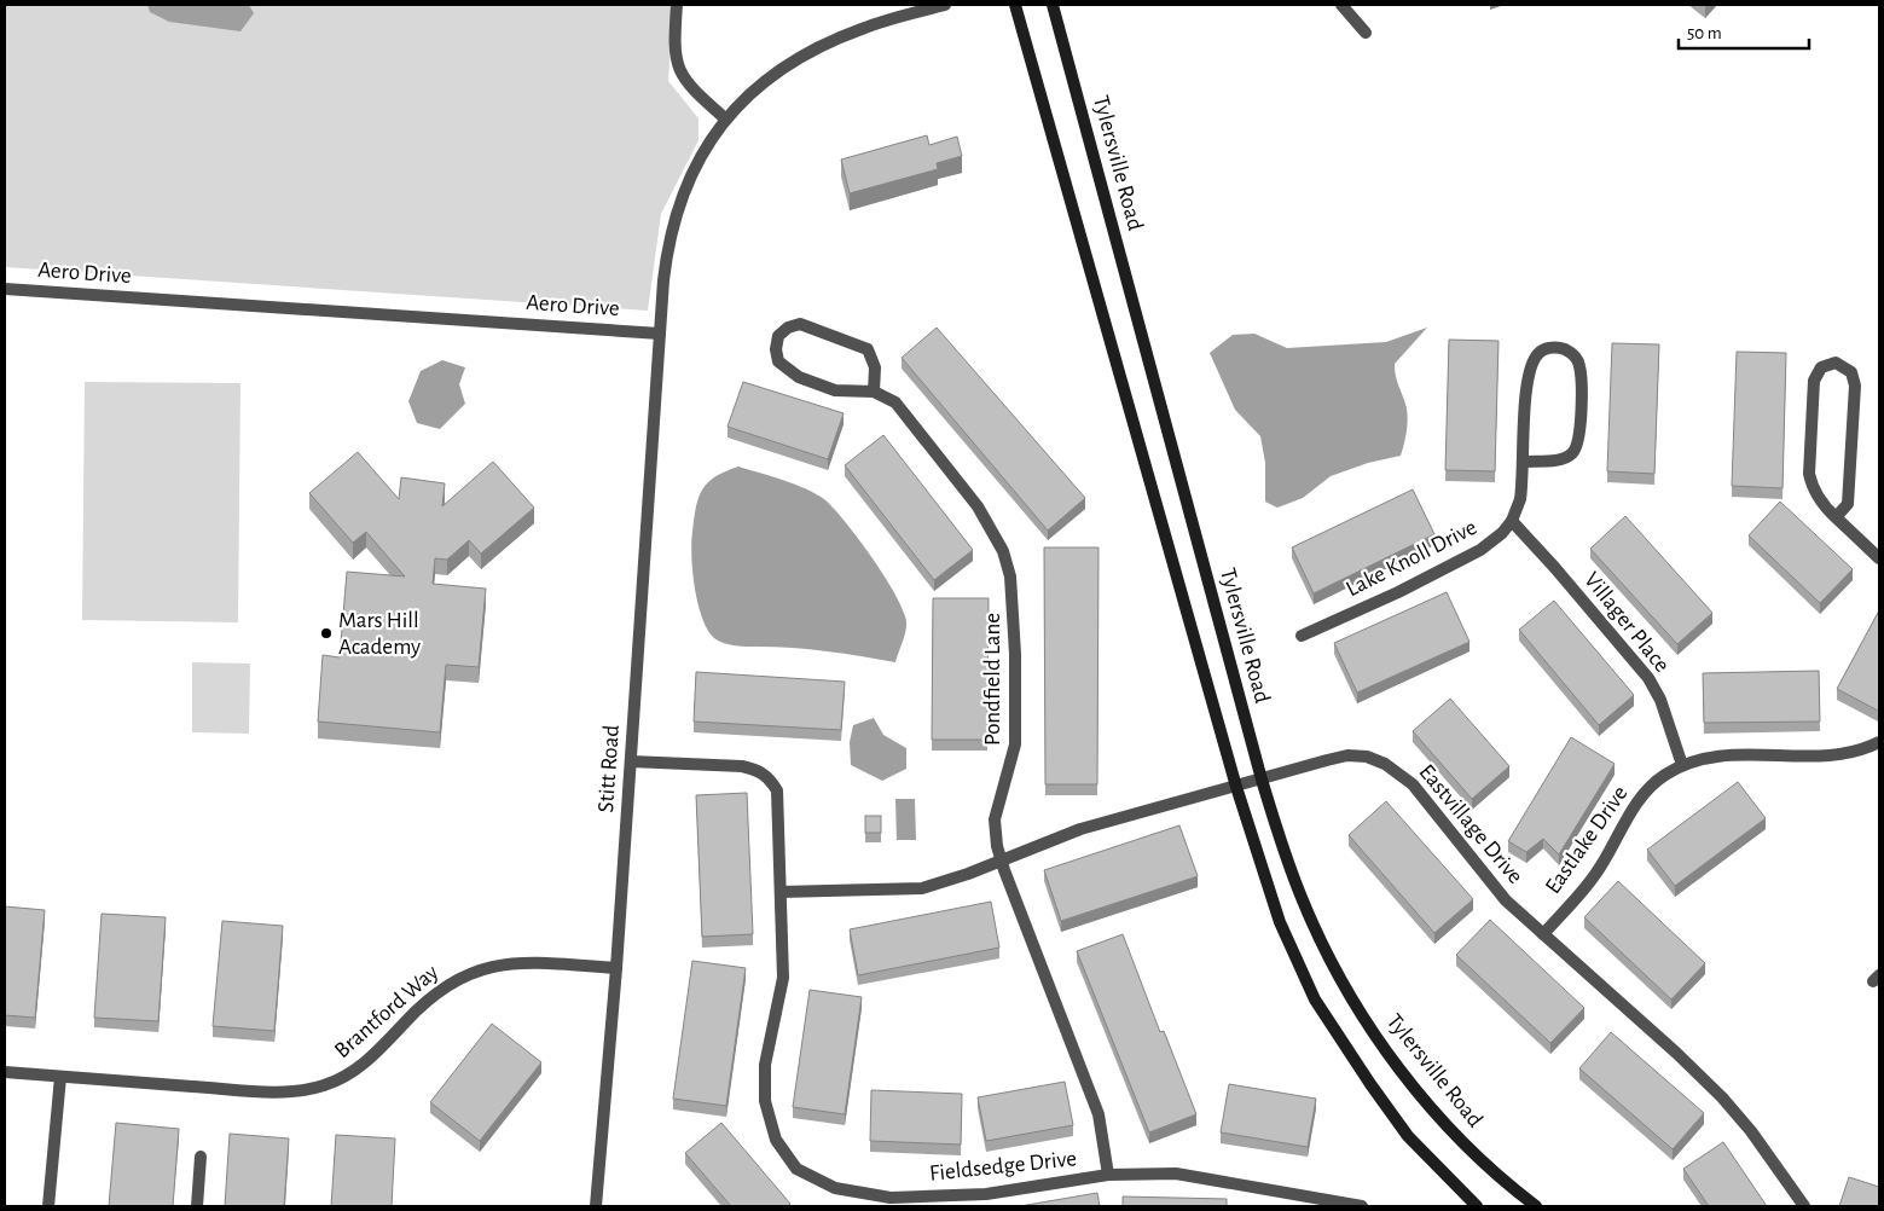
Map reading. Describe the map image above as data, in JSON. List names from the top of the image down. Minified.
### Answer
{"streets":{"main road":["Tylersville Road"],"street":["Aero Drive","Lake Knoll Drive","Villager Place","Pondfield Lane","Stitt Road","Eastvillage Drive","Eastlake Drive","Brantford Way","Fieldsedge Drive"]},"crossings":[["Tylersville Road","Eastvillage Drive"],["Aero Drive","Stitt Road"],["Lake Knoll Drive","Villager Place"],["Villager Place","Eastlake Drive"],["Pondfield Lane","Eastvillage Drive"],["Pondfield Lane","Fieldsedge Drive"],["Stitt Road","Brantford Way"],["Stitt Road","Fieldsedge Drive"],["Eastvillage Drive","Eastlake Drive"],["Eastvillage Drive","Fieldsedge Drive"]],"places":["Mars Hill Academy"],"scale_bar":"50 m"}
